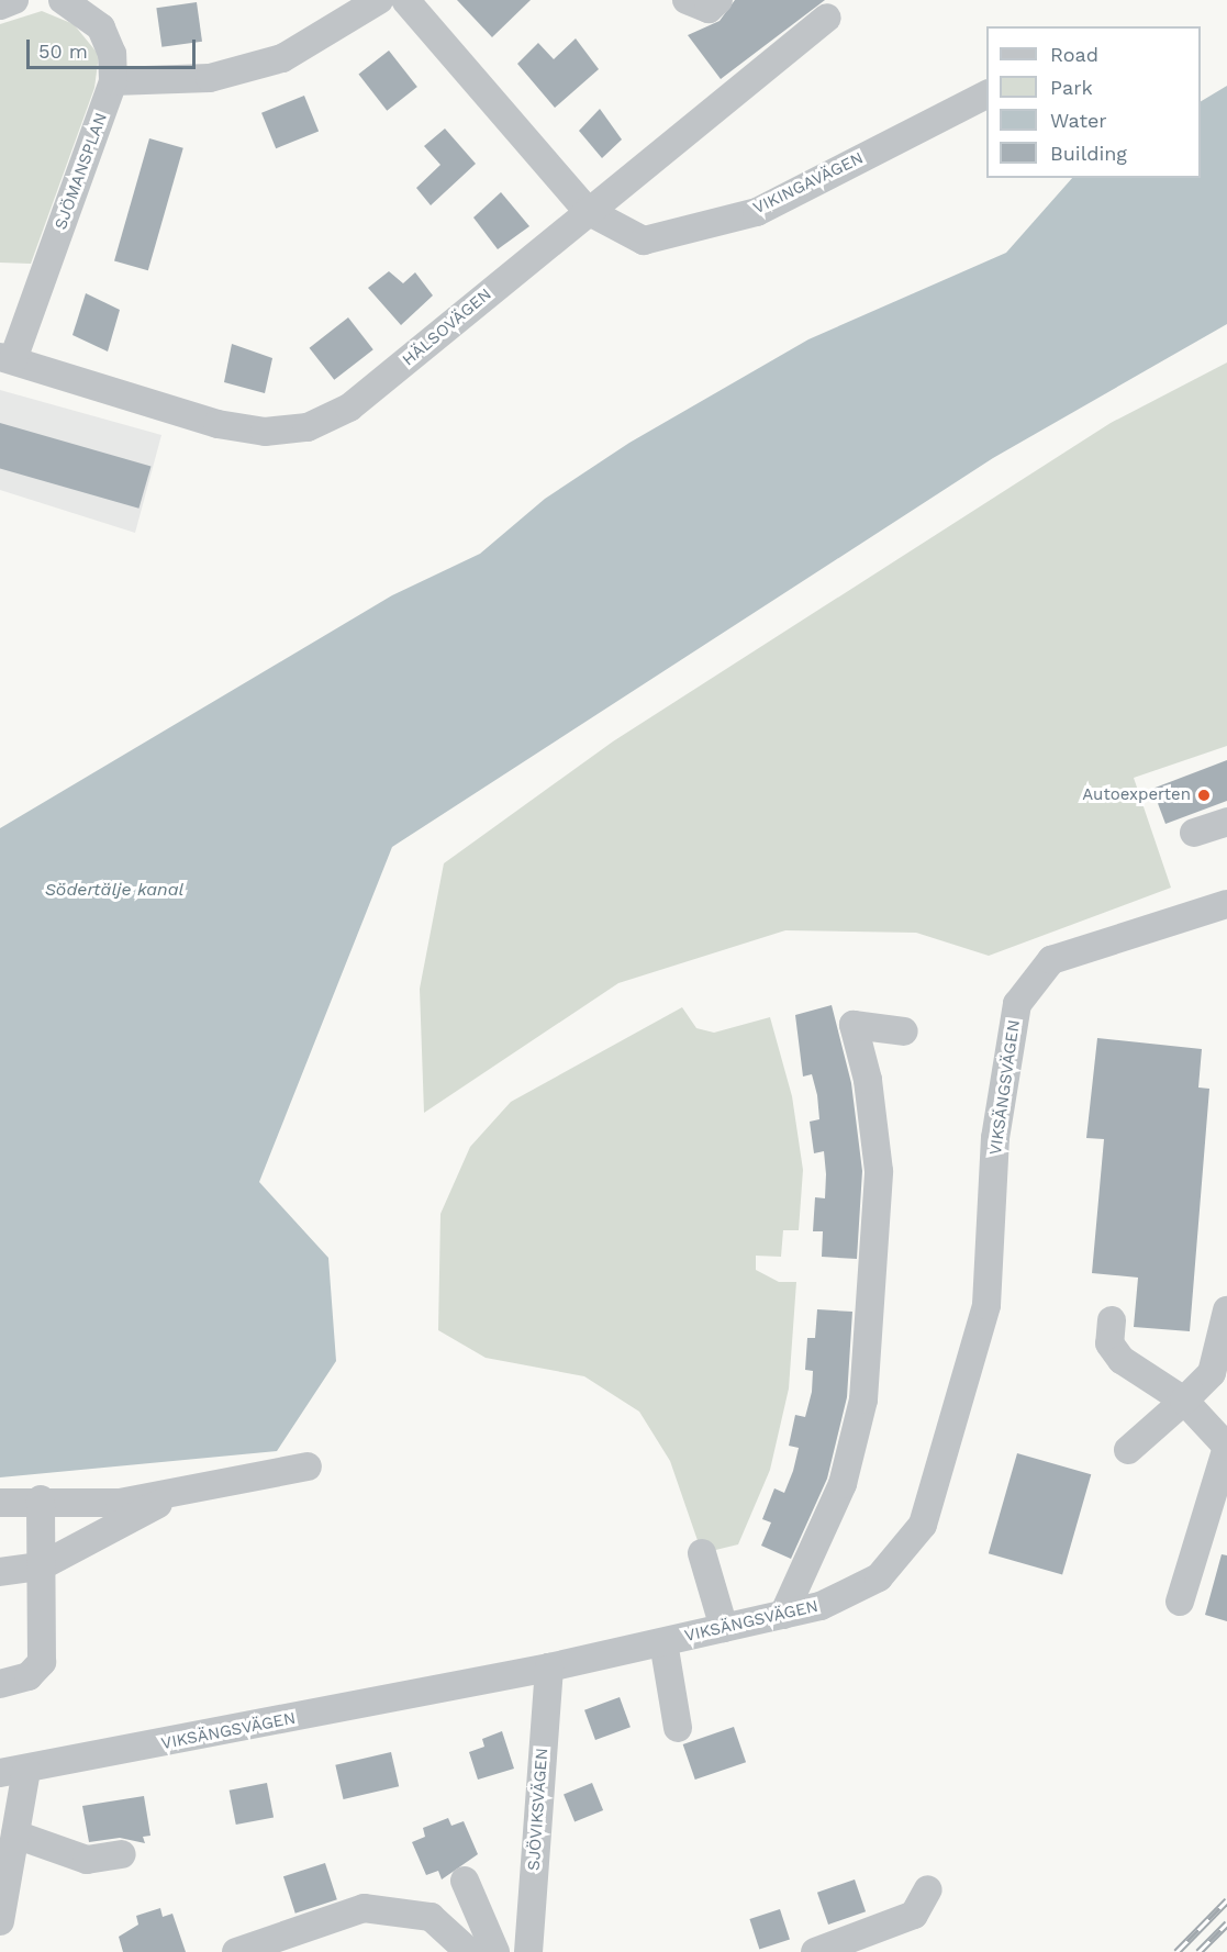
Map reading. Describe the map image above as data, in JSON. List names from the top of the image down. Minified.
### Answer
{"streets":{"street":["SJÖMANSPLAN","VIKINGAVÄGEN","HÄLSOVÄGEN","VIKSÄNGSVÄGEN","SJÖVIKSVÄGEN"]},"crossings":[["SJÖMANSPLAN","HÄLSOVÄGEN"],["VIKINGAVÄGEN","HÄLSOVÄGEN"],["VIKSÄNGSVÄGEN","SJÖVIKSVÄGEN"]],"water":["Södertälje kanal"],"places":["Autoexperten"],"legend":["Road","Park","Water","Building"],"scale_bar":"50 m"}
